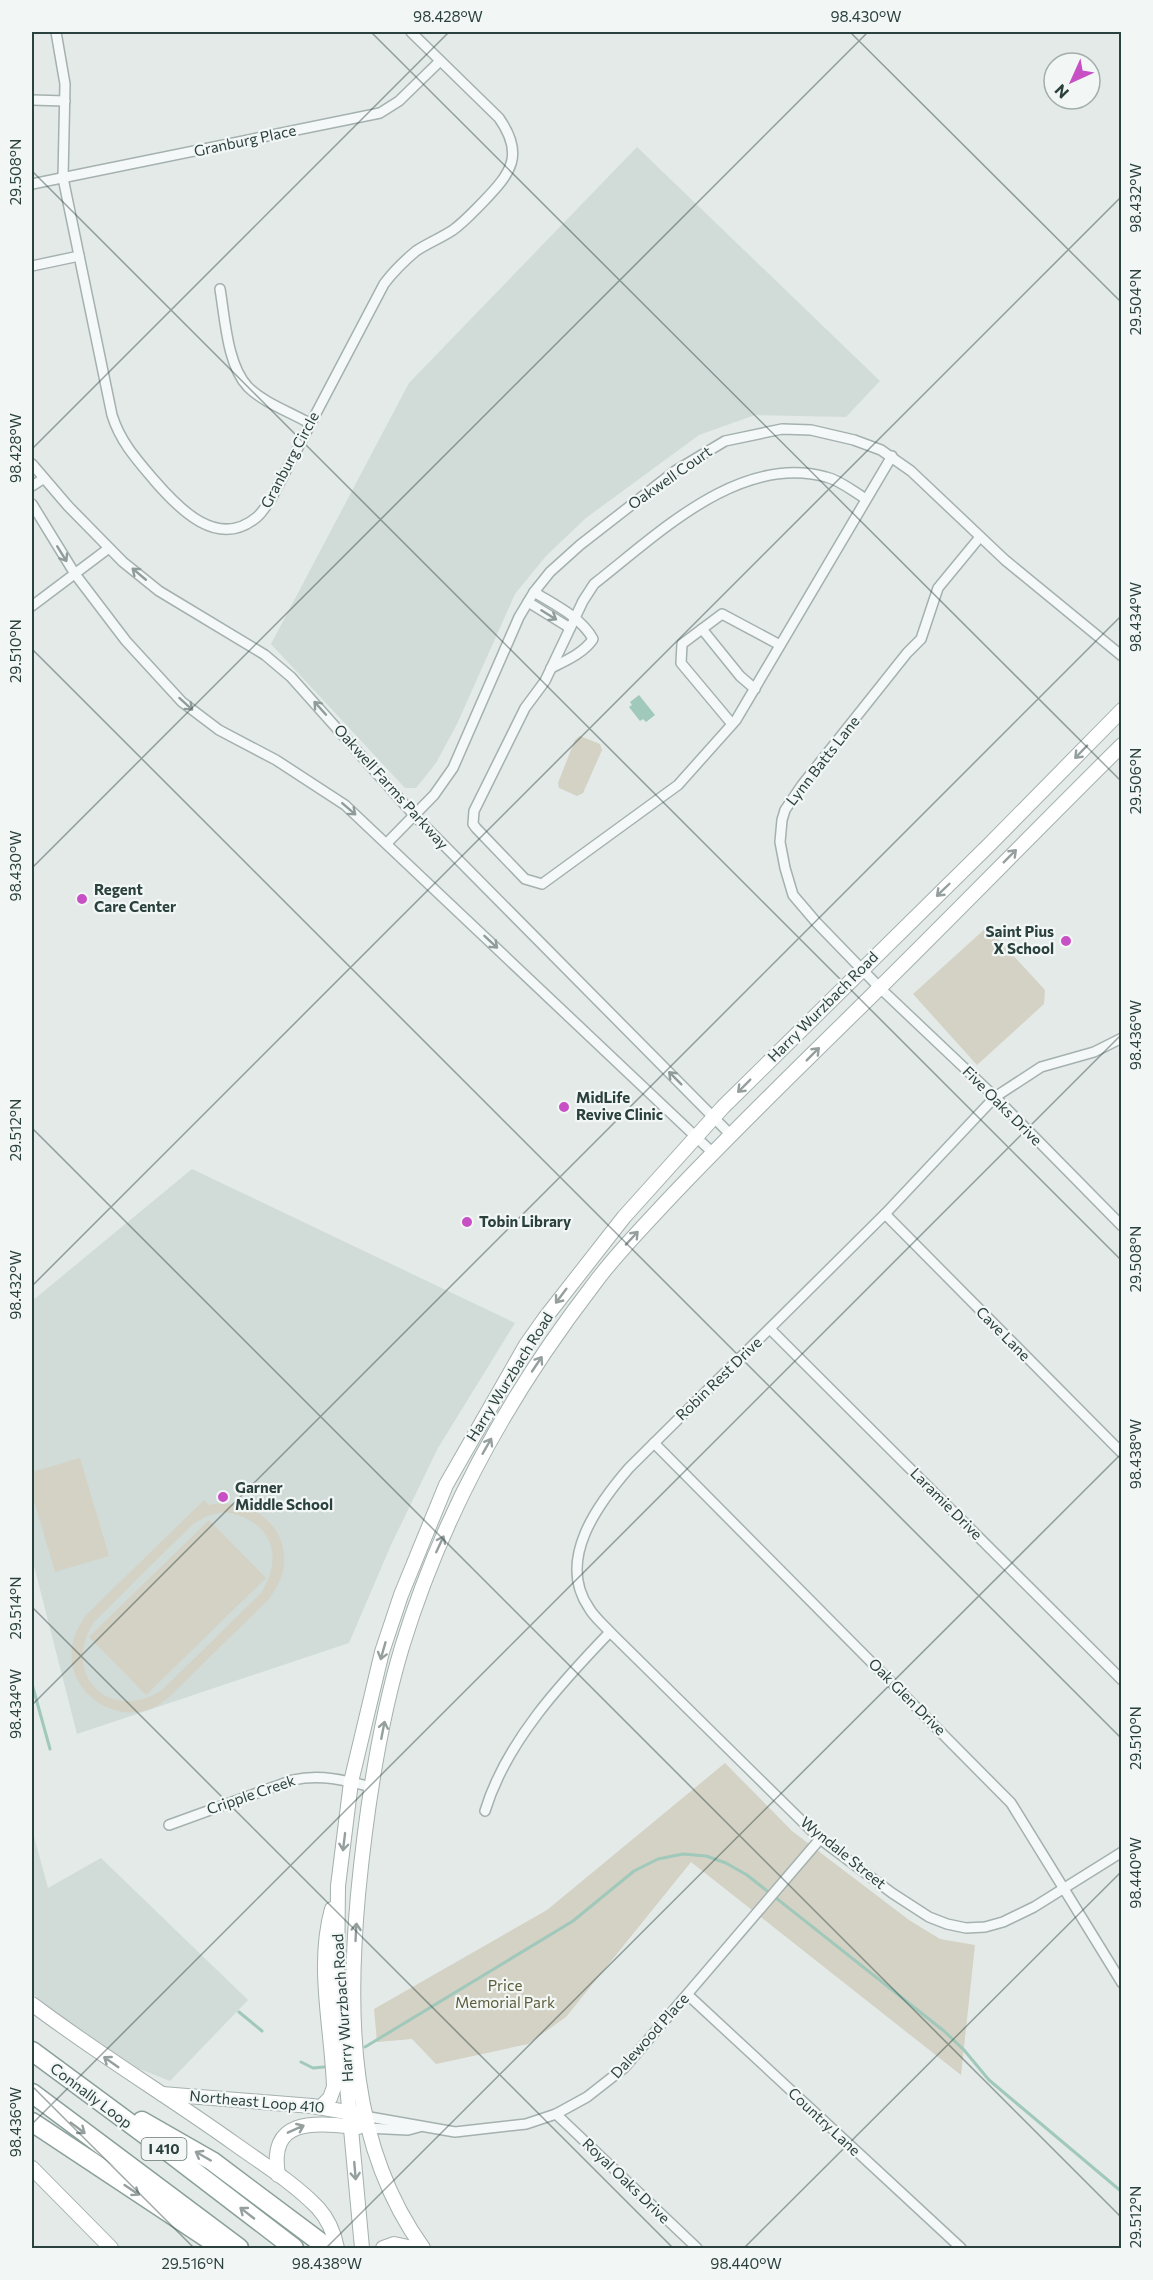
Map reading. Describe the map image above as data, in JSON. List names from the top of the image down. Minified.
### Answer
{"streets":{"highway":["Connally Loop","I 410"],"main road":["Harry Wurzbach Road","Northeast Loop 410"],"street":["Granburg Place","Granburg Circle","Oakwell Court","Lynn Batts Lane","Oakwell Farms Parkway","Five Oaks Drive","Cave Lane","Robin Rest Drive","Laramie Drive","Oak Glen Drive","Cripple Creek","Wyndale Street","Dalewood Place","Country Lane","Royal Oaks Drive"]},"crossings":[["Granburg Place","Granburg Circle"],["Oakwell Court","Lynn Batts Lane"],["Oakwell Court","Oakwell Farms Parkway"],["Lynn Batts Lane","Harry Wurzbach Road"],["Lynn Batts Lane","Five Oaks Drive"],["Oakwell Farms Parkway","Harry Wurzbach Road"],["Harry Wurzbach Road","Five Oaks Drive"],["Harry Wurzbach Road","Cripple Creek"],["Harry Wurzbach Road","Dalewood Place"],["Harry Wurzbach Road","Northeast Loop 410"],["Five Oaks Drive","Robin Rest Drive"],["Cave Lane","Robin Rest Drive"],["Robin Rest Drive","Laramie Drive"],["Robin Rest Drive","Oak Glen Drive"],["Robin Rest Drive","Wyndale Street"],["Oak Glen Drive","Wyndale Street"],["Wyndale Street","Dalewood Place"],["Dalewood Place","Northeast Loop 410"],["Dalewood Place","Country Lane"],["Dalewood Place","Royal Oaks Drive"]],"parks":["Price Memorial Park"],"places":["Regent Care Center","Saint Pius X School","MidLife Revive Clinic","Tobin Library","Garner Middle School"],"north":"bottom left","coordinates":["98.428°W","98.430°W","29.508°N","98.432°W","29.504°N","98.434°W","29.510°N","29.506°N","98.436°W","29.512°N","98.438°W","29.514°N","98.440°W","29.516°N"]}
